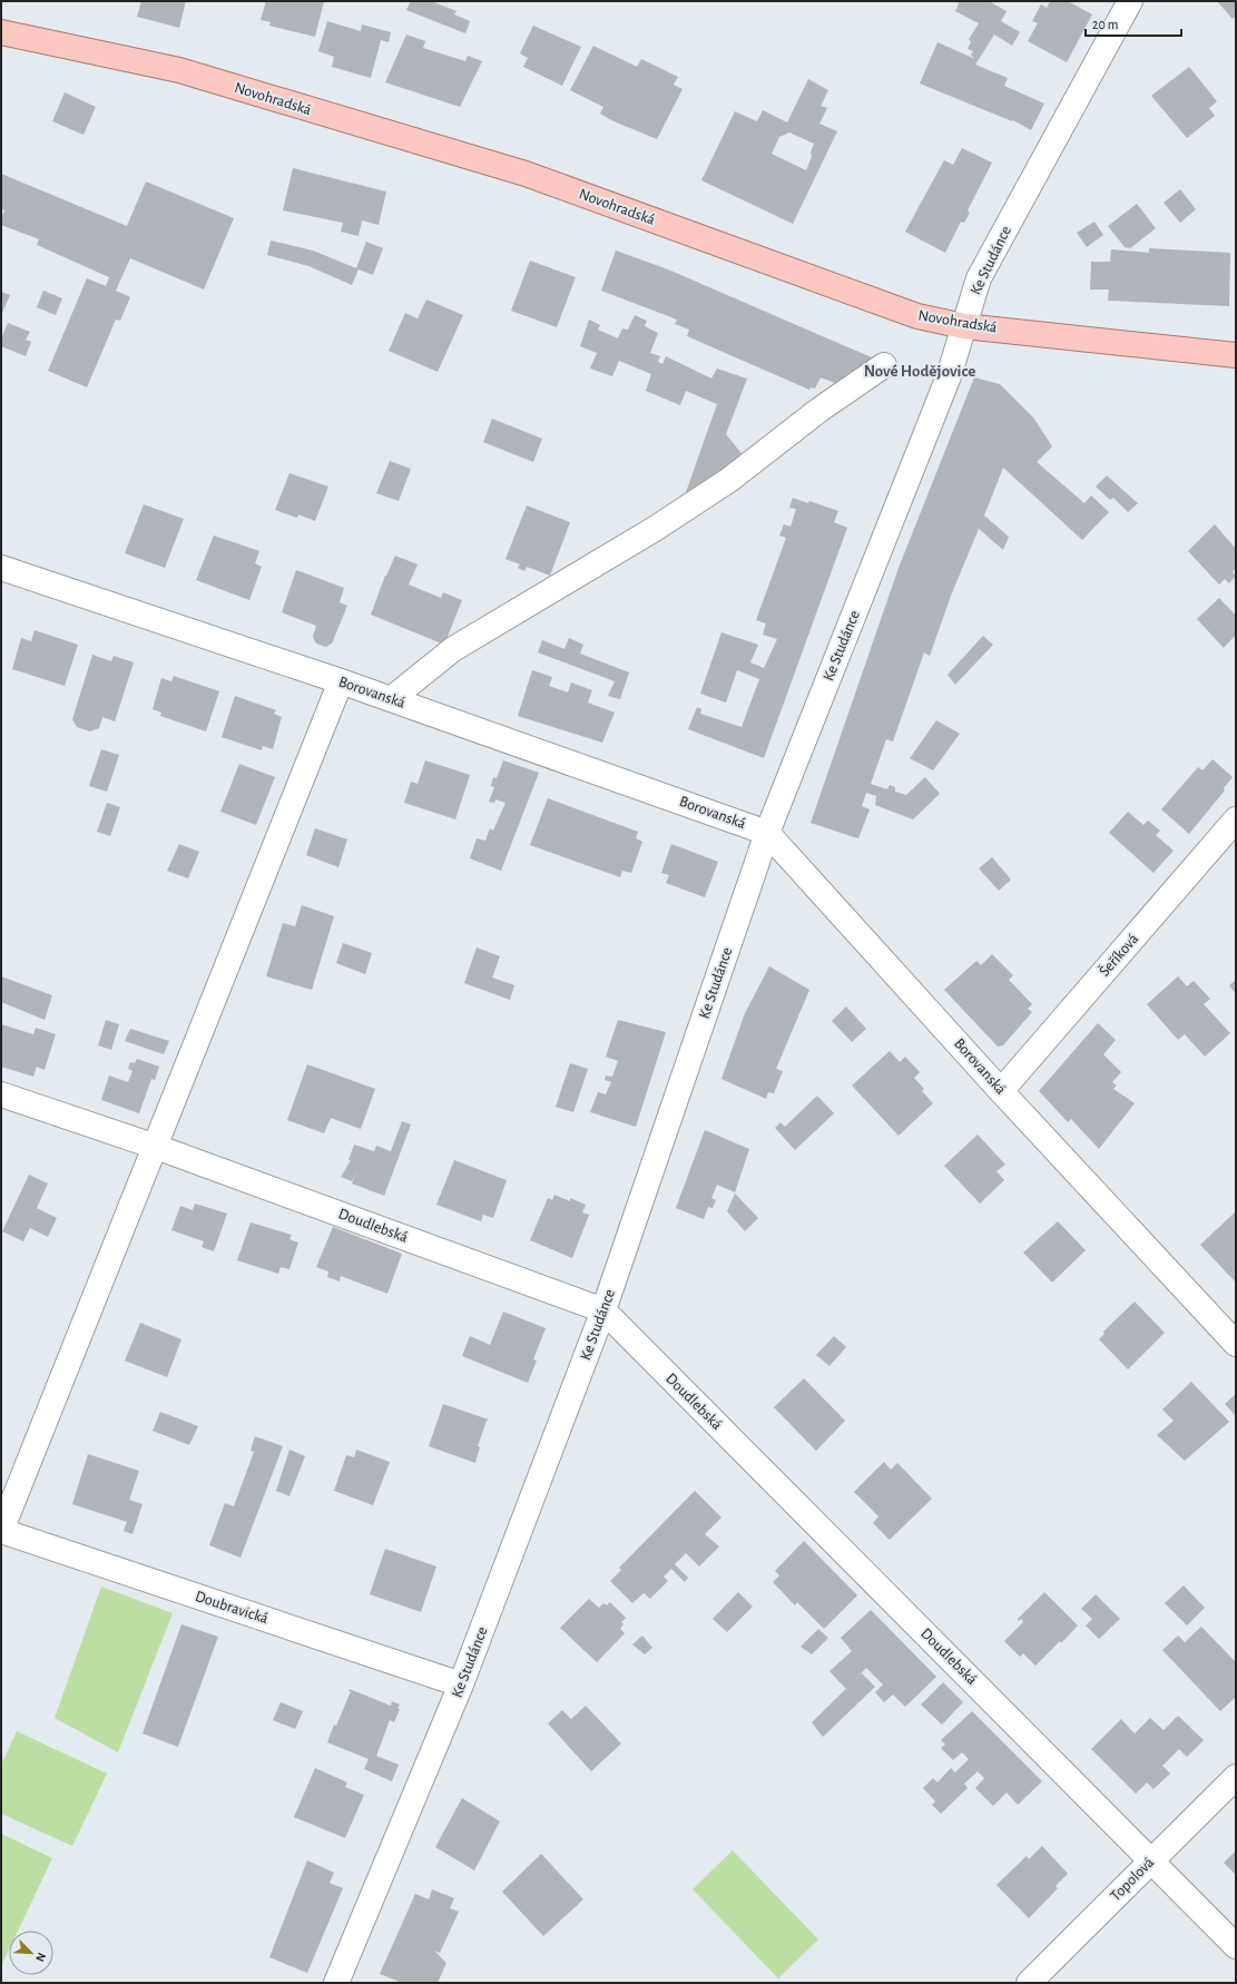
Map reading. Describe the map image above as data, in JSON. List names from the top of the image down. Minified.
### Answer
{"streets":{"main road":["Novohradská"],"street":["Ke Studánce","Borovanská","Šeříková","Doudlebská","Doubravická","Topolová"]},"crossings":[["Novohradská","Ke Studánce"],["Ke Studánce","Borovanská"],["Ke Studánce","Doudlebská"],["Ke Studánce","Doubravická"],["Borovanská","Šeříková"],["Doudlebská","Topolová"]],"districts":["Nové Hodějovice"],"scale_bar":"20 m","north":"bottom right"}
